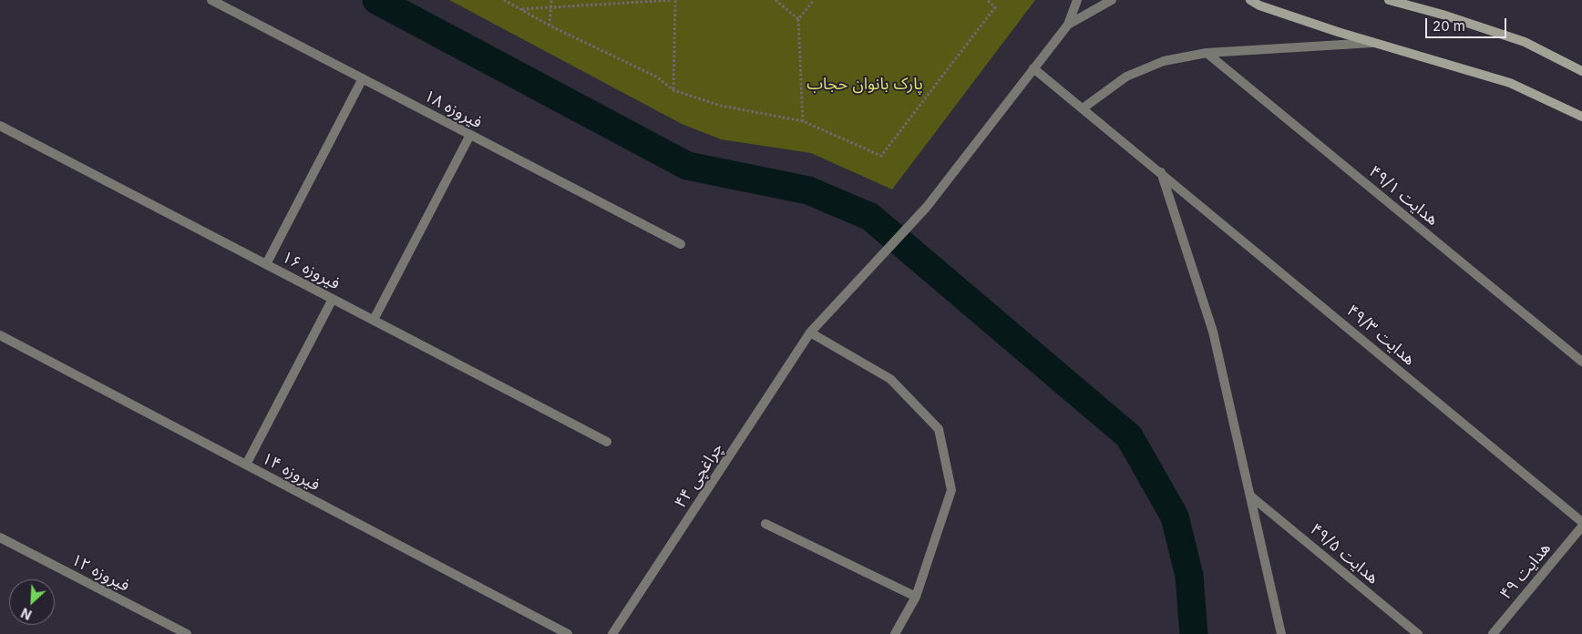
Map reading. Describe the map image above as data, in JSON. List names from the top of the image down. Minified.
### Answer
{"streets":{"street":["فیروزه ۱۸","هدایت ۴۹/۱","فیروزه ۱۶","هدایت ۴۹/۳","فیروزه ۱۴","چراغچی ۴۴","هدایت ۴۹/۵","هدایت ۴۹","فیروزه ۱۲"]},"crossings":[["هدایت ۴۹/۳","چراغچی ۴۴"]],"parks":["پارک بانوان حجاب"],"scale_bar":"20 m","north":"bottom left"}
